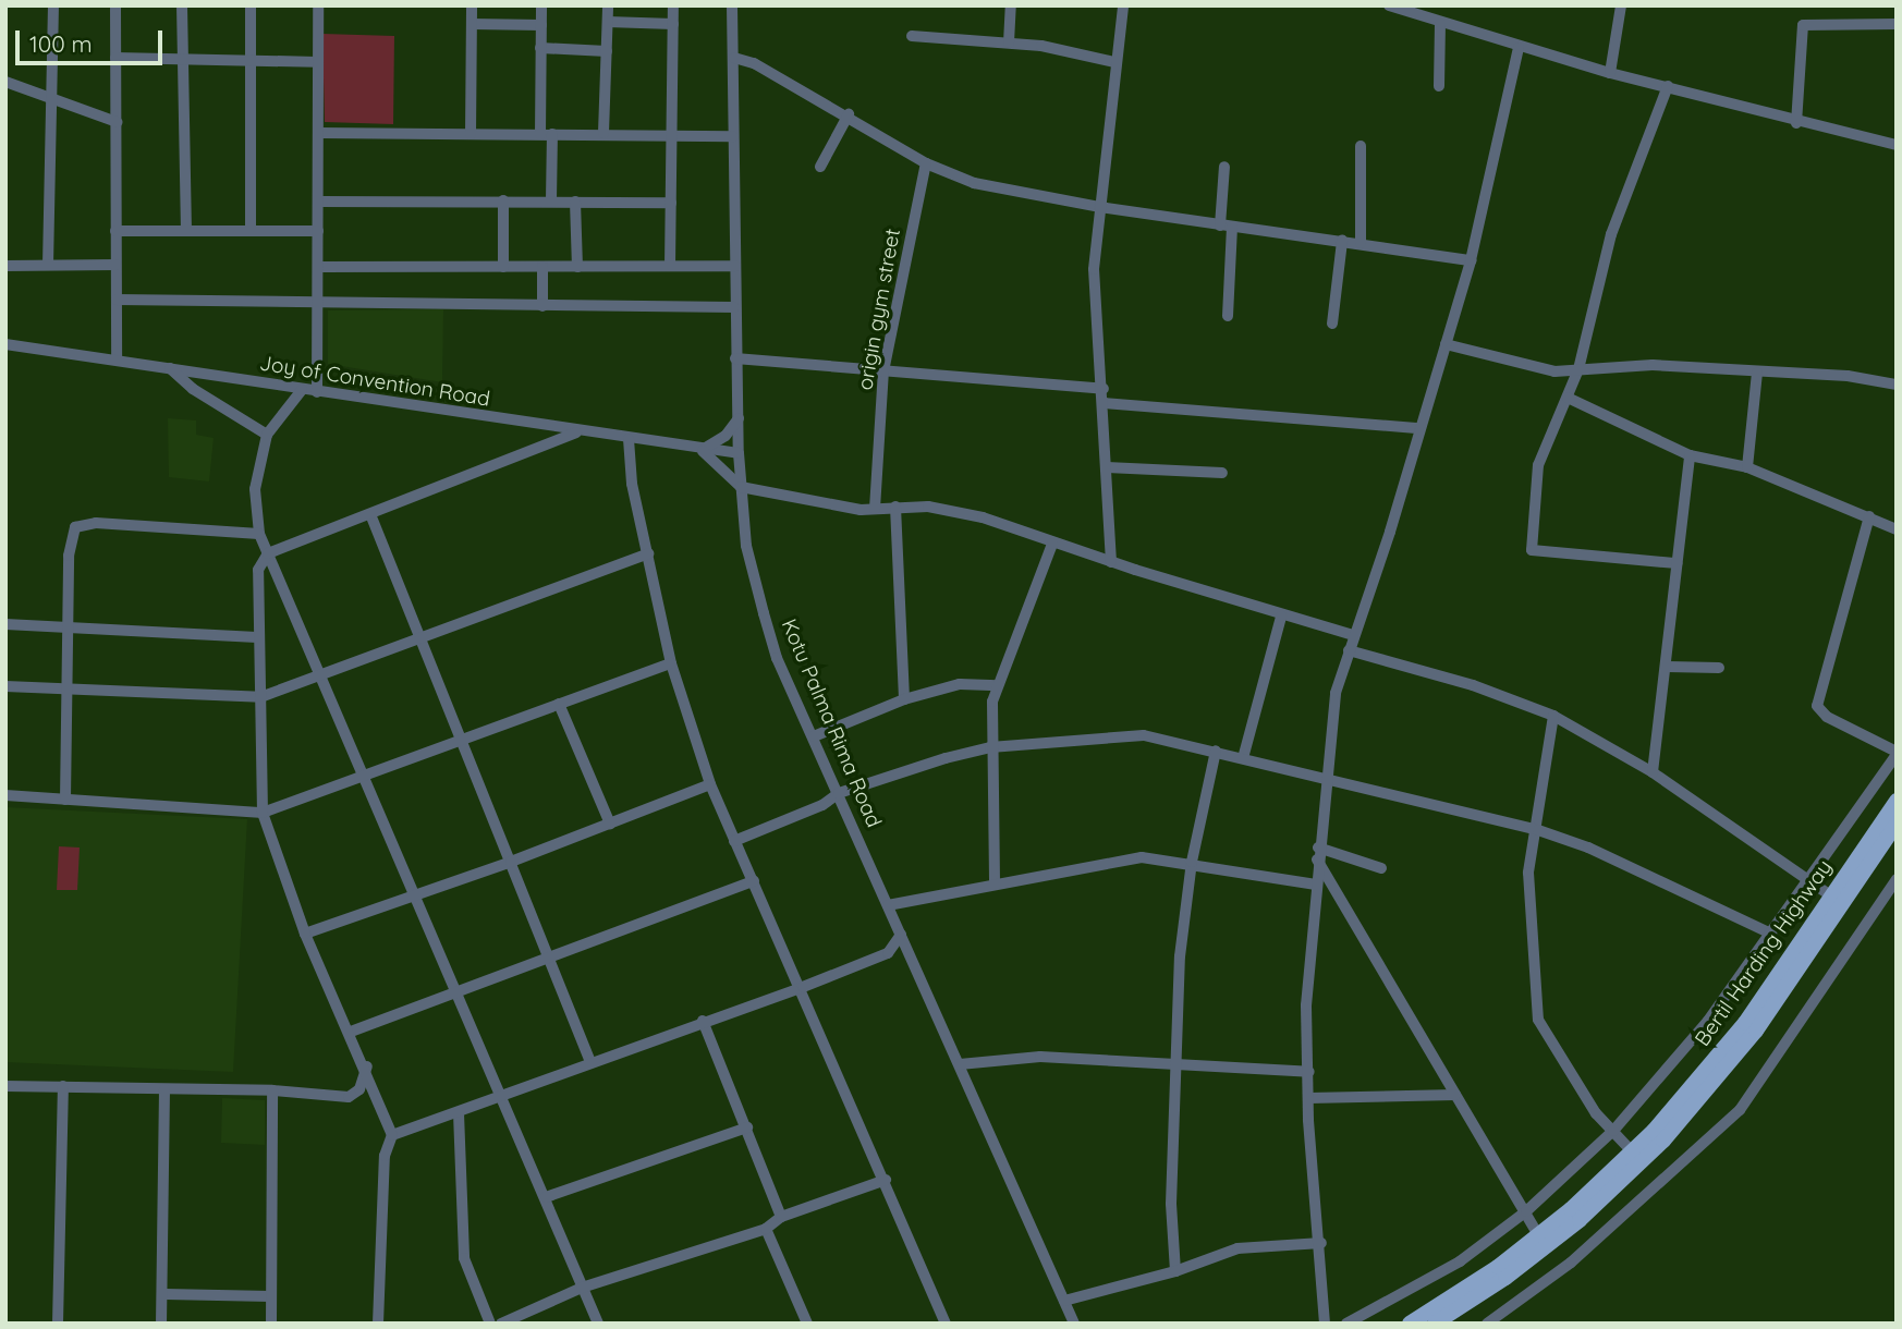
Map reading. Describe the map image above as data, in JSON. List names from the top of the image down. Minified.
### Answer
{"streets":{"main road":["Bertil Harding Highway"],"street":["origin gym street","Joy of Convention Road","Kotu Palma Rima Road"]},"crossings":[["Joy of Convention Road","Kotu Palma Rima Road"]],"scale_bar":"100 m"}
